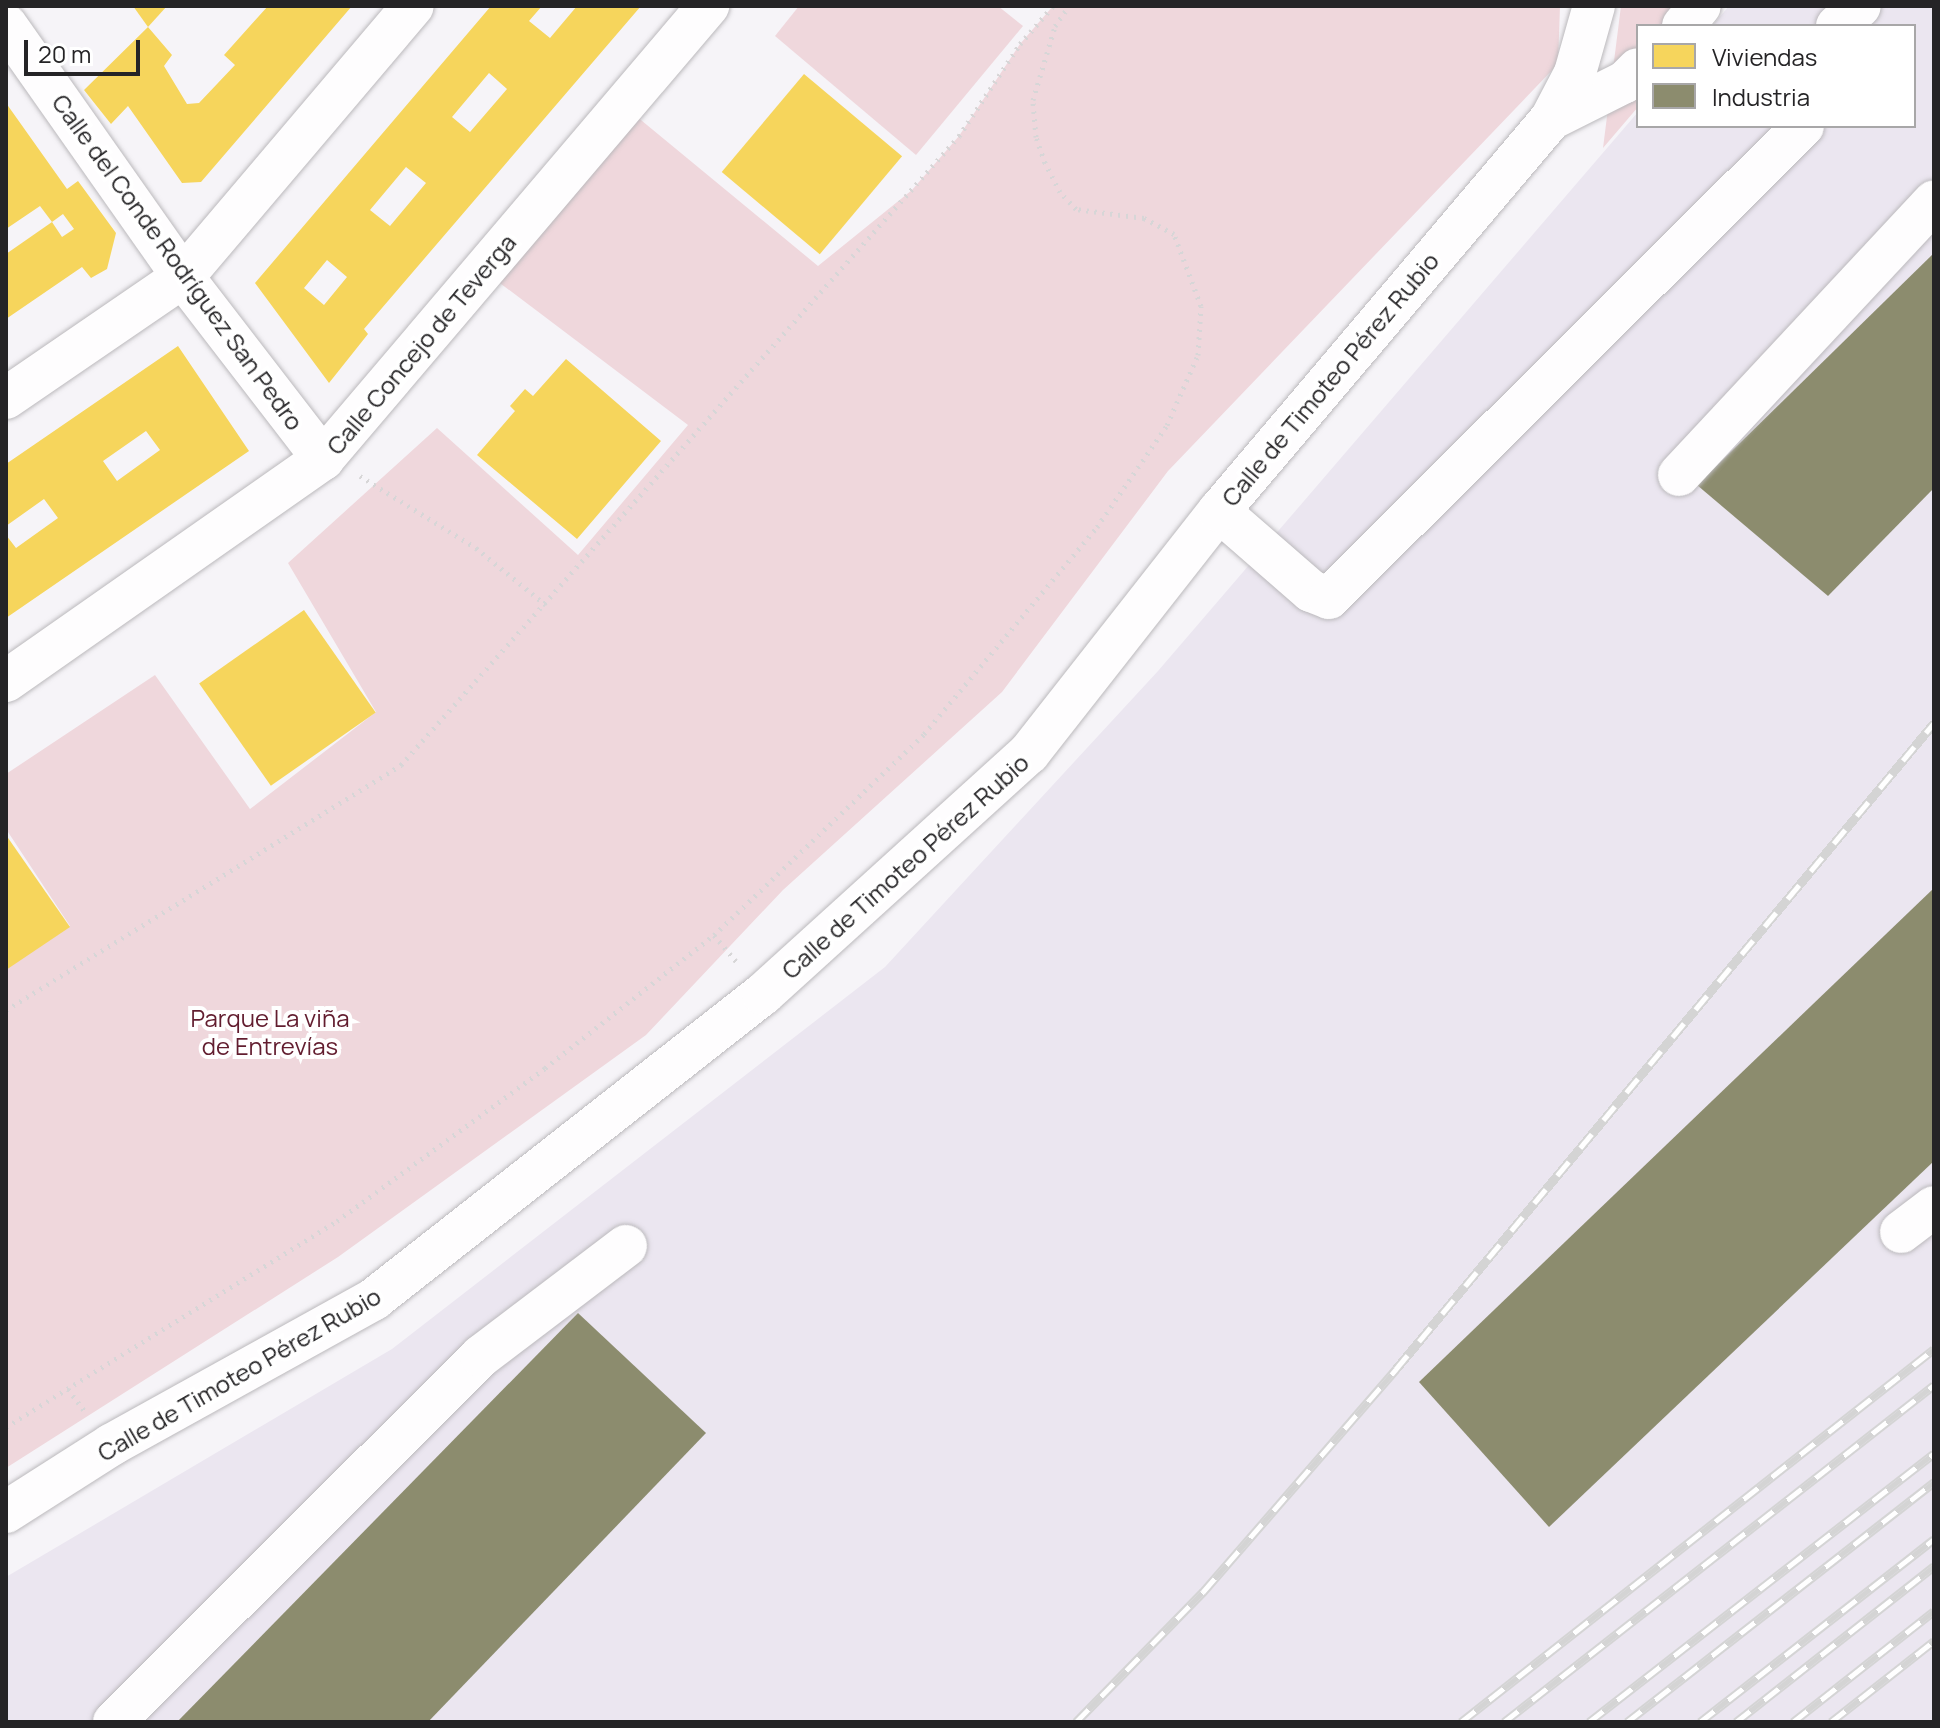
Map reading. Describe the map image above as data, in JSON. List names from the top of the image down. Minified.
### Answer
{"streets":{"street":["Calle del Conde Rodríguez San Pedro","Calle Concejo de Teverga","Calle de Timoteo Pérez Rubio"]},"crossings":[["Calle del Conde Rodríguez San Pedro","Calle Concejo de Teverga"]],"parks":["Parque La viña de Entrevías"],"legend":["Viviendas","Industria"],"scale_bar":"20 m"}
